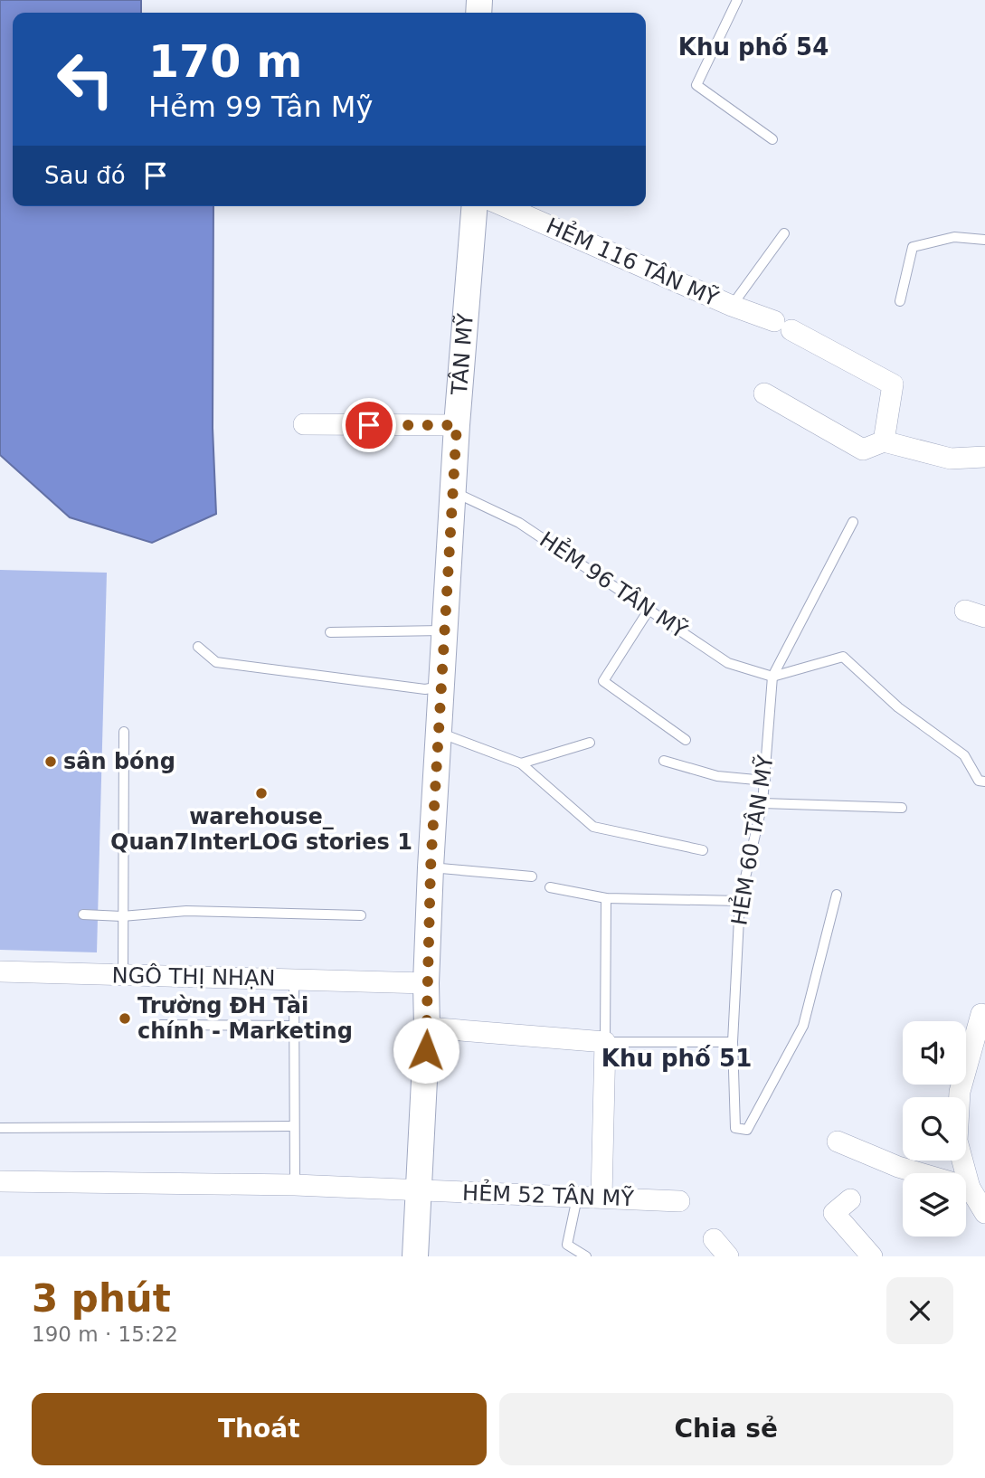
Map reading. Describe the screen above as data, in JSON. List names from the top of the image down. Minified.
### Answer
{"streets":{"street":["HẺM 116 TÂN MỸ","TÂN MỸ","NGÔ THỊ NHẠN","HẺM 52 TÂN MỸ"],"lane":["HẺM 96 TÂN MỸ","HẺM 60 TÂN MỸ"]},"crossings":[["TÂN MỸ","HẺM 96 TÂN MỸ"],["TÂN MỸ","NGÔ THỊ NHẠN"],["TÂN MỸ","HẺM 52 TÂN MỸ"],["HẺM 96 TÂN MỸ","HẺM 60 TÂN MỸ"]],"districts":["Khu phố 54","Khu phố 51"],"places":["sân bóng","warehouse_ Quan7InterLOG stories 1","Trường ĐH Tài chính - Marketing"],"page":{"turn":["170 m","Hẻm 99 Tân Mỹ"],"then":"Sau đó","heading":["3 phút","190 m · 15:22"],"buttons":["Thoát","Chia sẻ"]}}
